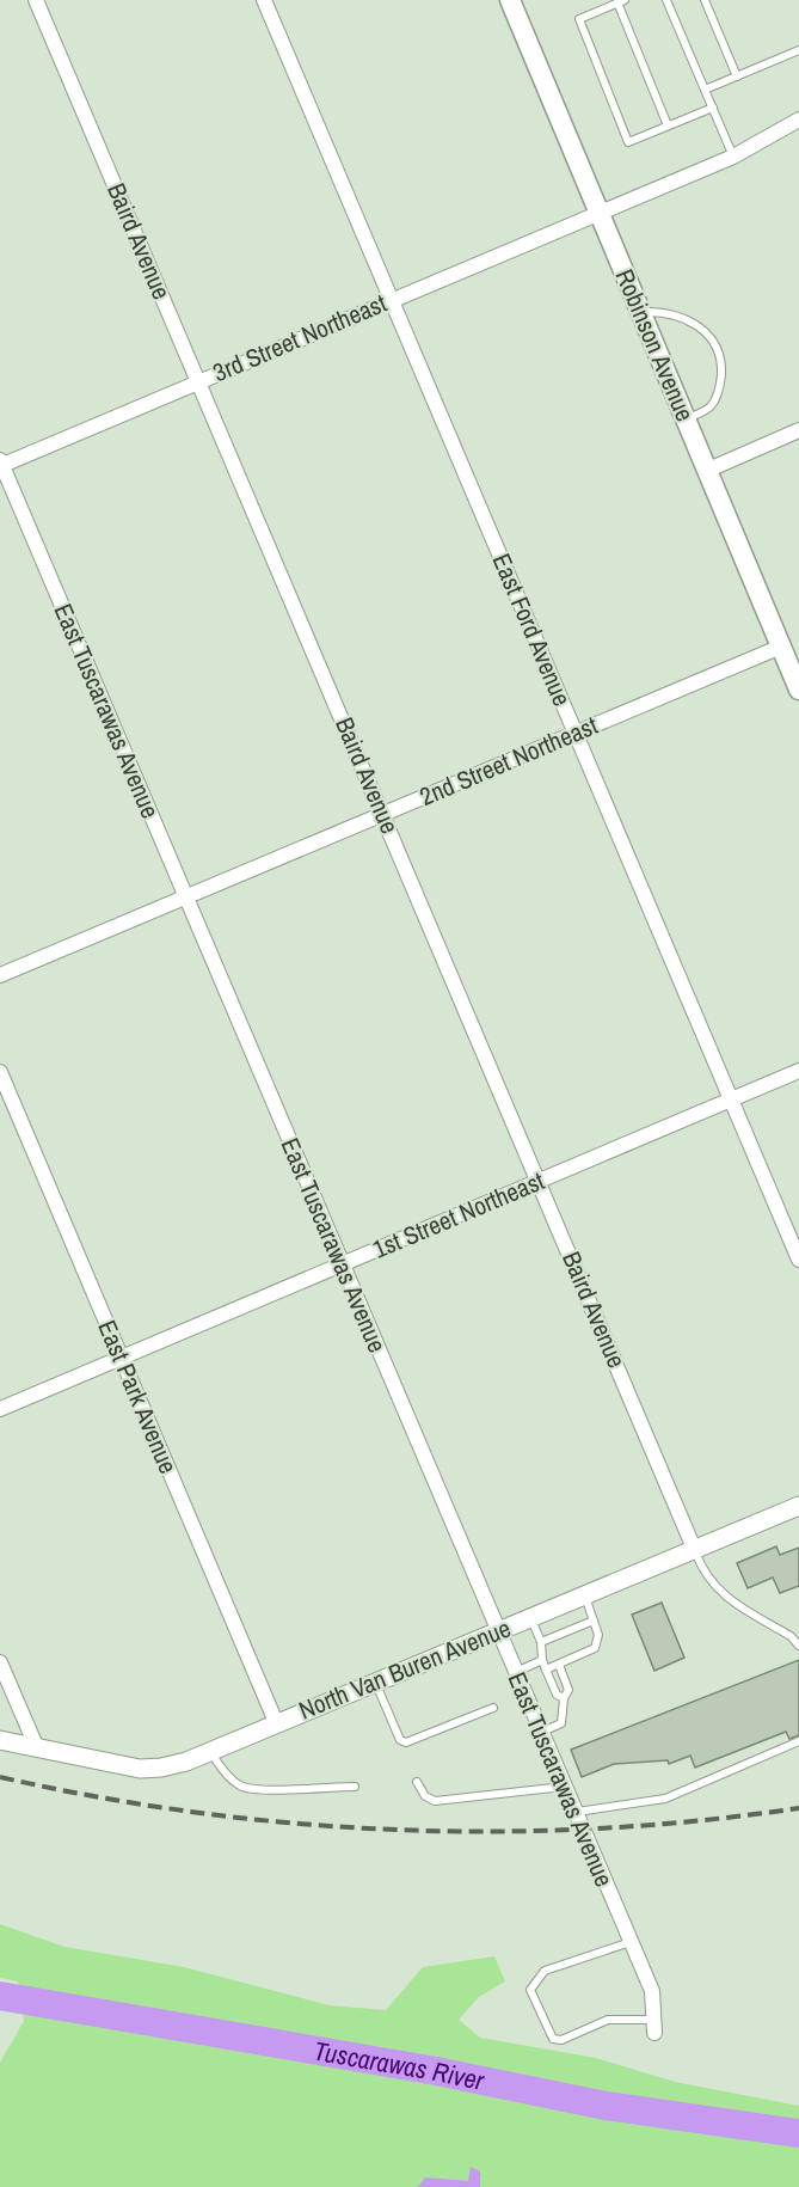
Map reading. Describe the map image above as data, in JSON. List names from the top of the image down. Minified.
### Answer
{"streets":{"main road":["Robinson Avenue"],"street":["Baird Avenue","3rd Street Northeast","East Ford Avenue","East Tuscarawas Avenue","2nd Street Northeast","1st Street Northeast","East Park Avenue","North Van Buren Avenue"]},"crossings":[["Baird Avenue","3rd Street Northeast"],["Baird Avenue","2nd Street Northeast"],["Baird Avenue","1st Street Northeast"],["Baird Avenue","North Van Buren Avenue"],["3rd Street Northeast","Robinson Avenue"],["3rd Street Northeast","East Ford Avenue"],["3rd Street Northeast","East Tuscarawas Avenue"],["Robinson Avenue","2nd Street Northeast"],["East Ford Avenue","2nd Street Northeast"],["East Ford Avenue","1st Street Northeast"],["East Tuscarawas Avenue","2nd Street Northeast"],["East Tuscarawas Avenue","1st Street Northeast"],["East Tuscarawas Avenue","North Van Buren Avenue"],["1st Street Northeast","East Park Avenue"],["East Park Avenue","North Van Buren Avenue"]],"water":["Tuscarawas River"]}
